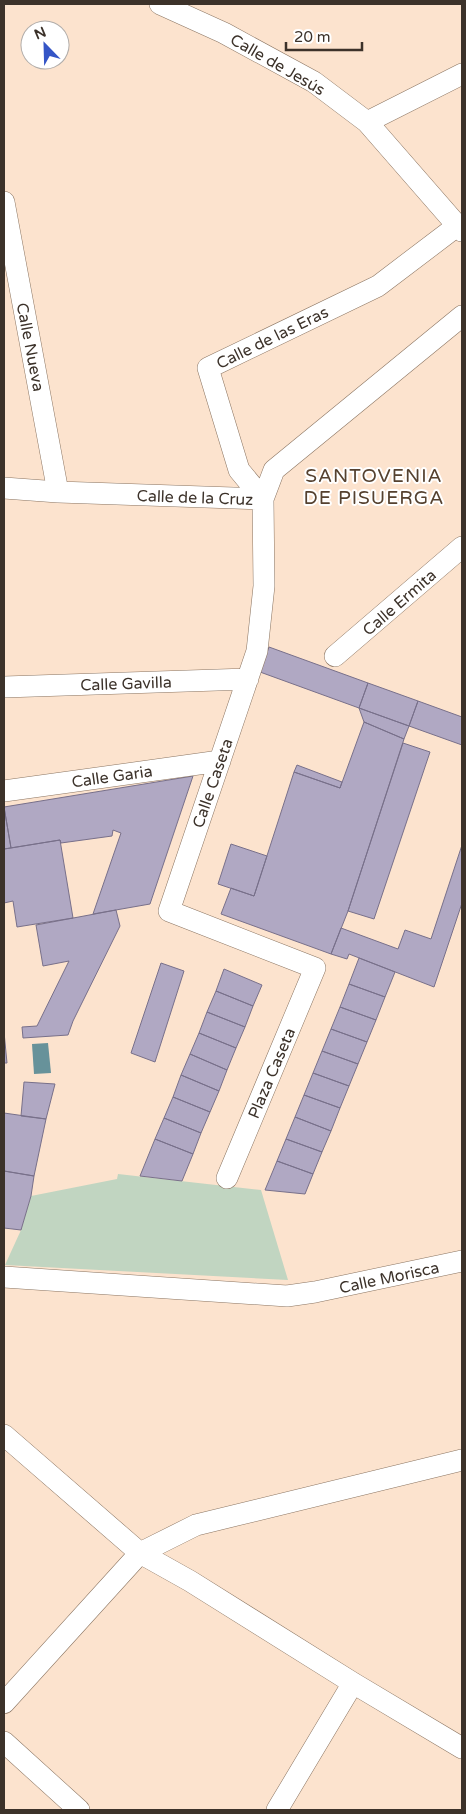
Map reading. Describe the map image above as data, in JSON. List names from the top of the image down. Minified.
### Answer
{"streets":{"street":["Calle de Jesús","Calle de las Eras","Calle Nueva","Calle de la Cruz","Calle Ermita","Calle Gavilla","Calle Garia","Calle Caseta","Plaza Caseta","Calle Morisca"]},"crossings":[["Calle de Jesús","Calle de las Eras"],["Calle de las Eras","Calle de la Cruz"],["Calle de las Eras","Calle Caseta"],["Calle Nueva","Calle de la Cruz"],["Calle de la Cruz","Calle Caseta"],["Calle Gavilla","Calle Caseta"],["Calle Garia","Calle Caseta"],["Calle Caseta","Plaza Caseta"]],"districts":["SANTOVENIA DE PISUERGA"],"scale_bar":"20 m","north":"top left"}
